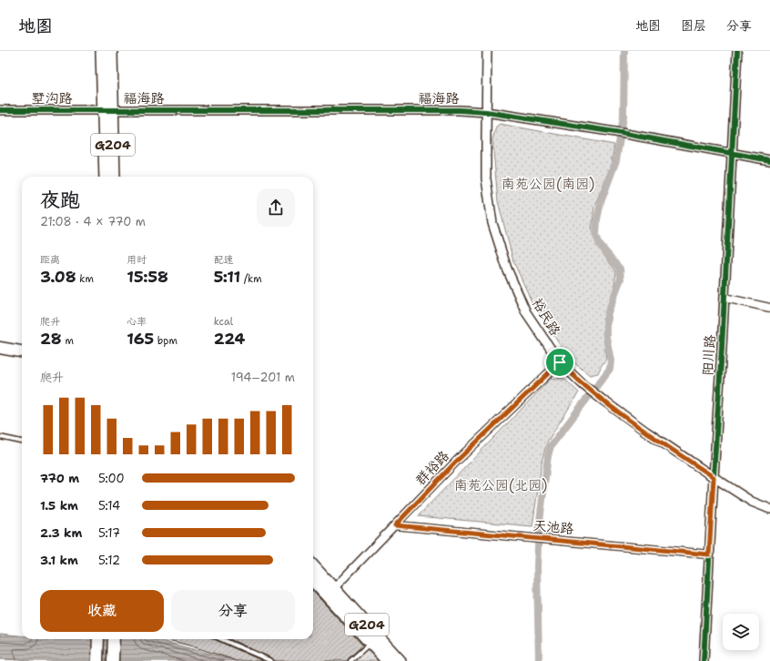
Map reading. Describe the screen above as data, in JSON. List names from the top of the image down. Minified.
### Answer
{"streets":{"highway":["G204"],"street":["墅沟路","福海路","裕民路","阳川路","群裕路","天池路"]},"crossings":[["墅沟路","福海路"],["墅沟路","G204"],["福海路","G204"],["福海路","裕民路"],["福海路","阳川路"],["G204","群裕路"],["裕民路","阳川路"],["裕民路","群裕路"],["阳川路","天池路"],["群裕路","天池路"]],"parks":["南苑公园(南园)","南苑公园(北园)"],"page":{"header":"地图","nav":["地图","图层","分享"],"heading":["夜跑","21:08 · 4 × 770 m"],"stats":[["距离","3.08 km"],["用时","15:58"],["配速","5:11 /km"],["爬升","28 m"],["心率","165 bpm"],["kcal","224"]],"chart":["爬升","194–201 m"],"list":[{"name":"770 m","note":"5:00"},{"name":"1.5 km","note":"5:14"},{"name":"2.3 km","note":"5:17"},{"name":"3.1 km","note":"5:12"}],"buttons":["收藏","分享"]}}
